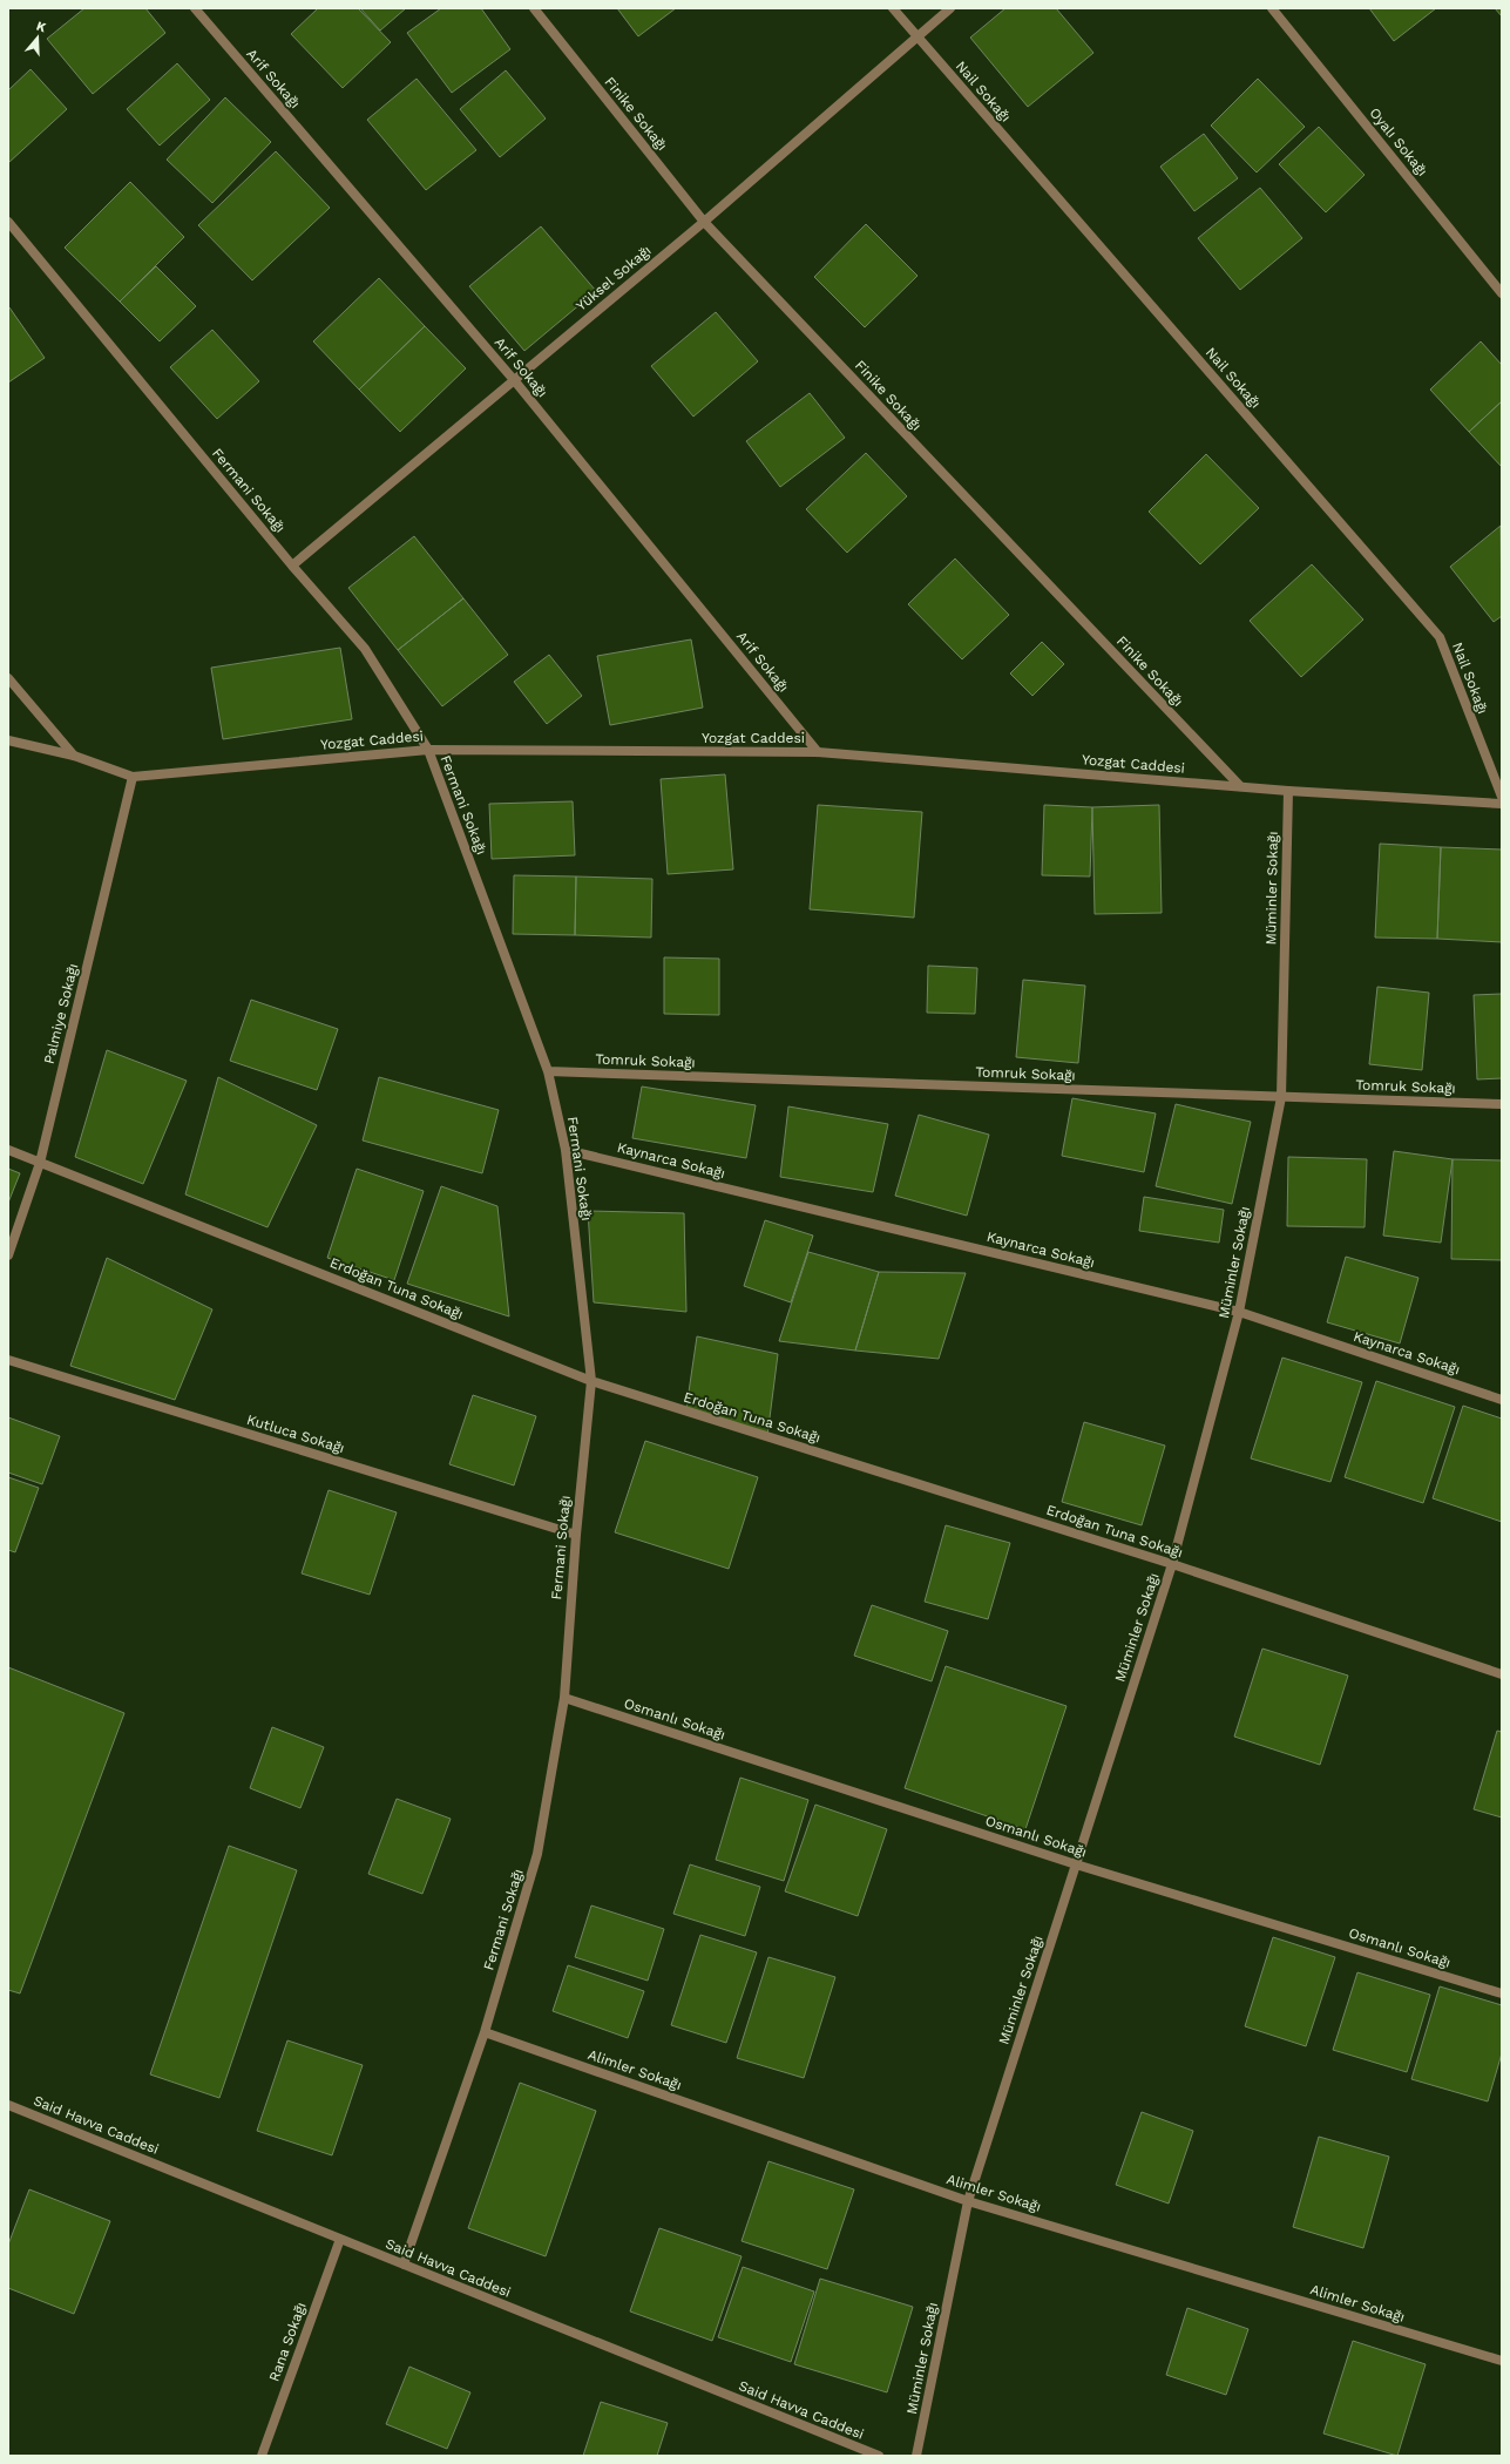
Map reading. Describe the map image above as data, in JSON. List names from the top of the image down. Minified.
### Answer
{"streets":{"street":["Arif Sokağı","Nail Sokağı","Finike Sokağı","Oyalı Sokağı","Yüksel Sokağı","Fermani Sokağı","Yozgat Caddesi","Müminler Sokağı","Palmiye Sokağı","Tomruk Sokağı","Kaynarca Sokağı","Erdoğan Tuna Sokağı","Kutluca Sokağı","Osmanlı Sokağı","Alimler Sokağı","Said Havva Caddesi","Rana Sokağı"]},"crossings":[["Arif Sokağı","Yüksel Sokağı"],["Arif Sokağı","Yozgat Caddesi"],["Nail Sokağı","Yüksel Sokağı"],["Finike Sokağı","Yüksel Sokağı"],["Finike Sokağı","Yozgat Caddesi"],["Yüksel Sokağı","Fermani Sokağı"],["Fermani Sokağı","Yozgat Caddesi"],["Fermani Sokağı","Tomruk Sokağı"],["Fermani Sokağı","Kaynarca Sokağı"],["Fermani Sokağı","Erdoğan Tuna Sokağı"],["Fermani Sokağı","Kutluca Sokağı"],["Fermani Sokağı","Osmanlı Sokağı"],["Fermani Sokağı","Alimler Sokağı"],["Fermani Sokağı","Said Havva Caddesi"],["Yozgat Caddesi","Müminler Sokağı"],["Yozgat Caddesi","Palmiye Sokağı"],["Müminler Sokağı","Tomruk Sokağı"],["Müminler Sokağı","Kaynarca Sokağı"],["Müminler Sokağı","Erdoğan Tuna Sokağı"],["Müminler Sokağı","Osmanlı Sokağı"],["Müminler Sokağı","Alimler Sokağı"],["Palmiye Sokağı","Erdoğan Tuna Sokağı"],["Said Havva Caddesi","Rana Sokağı"]],"north":"top"}
